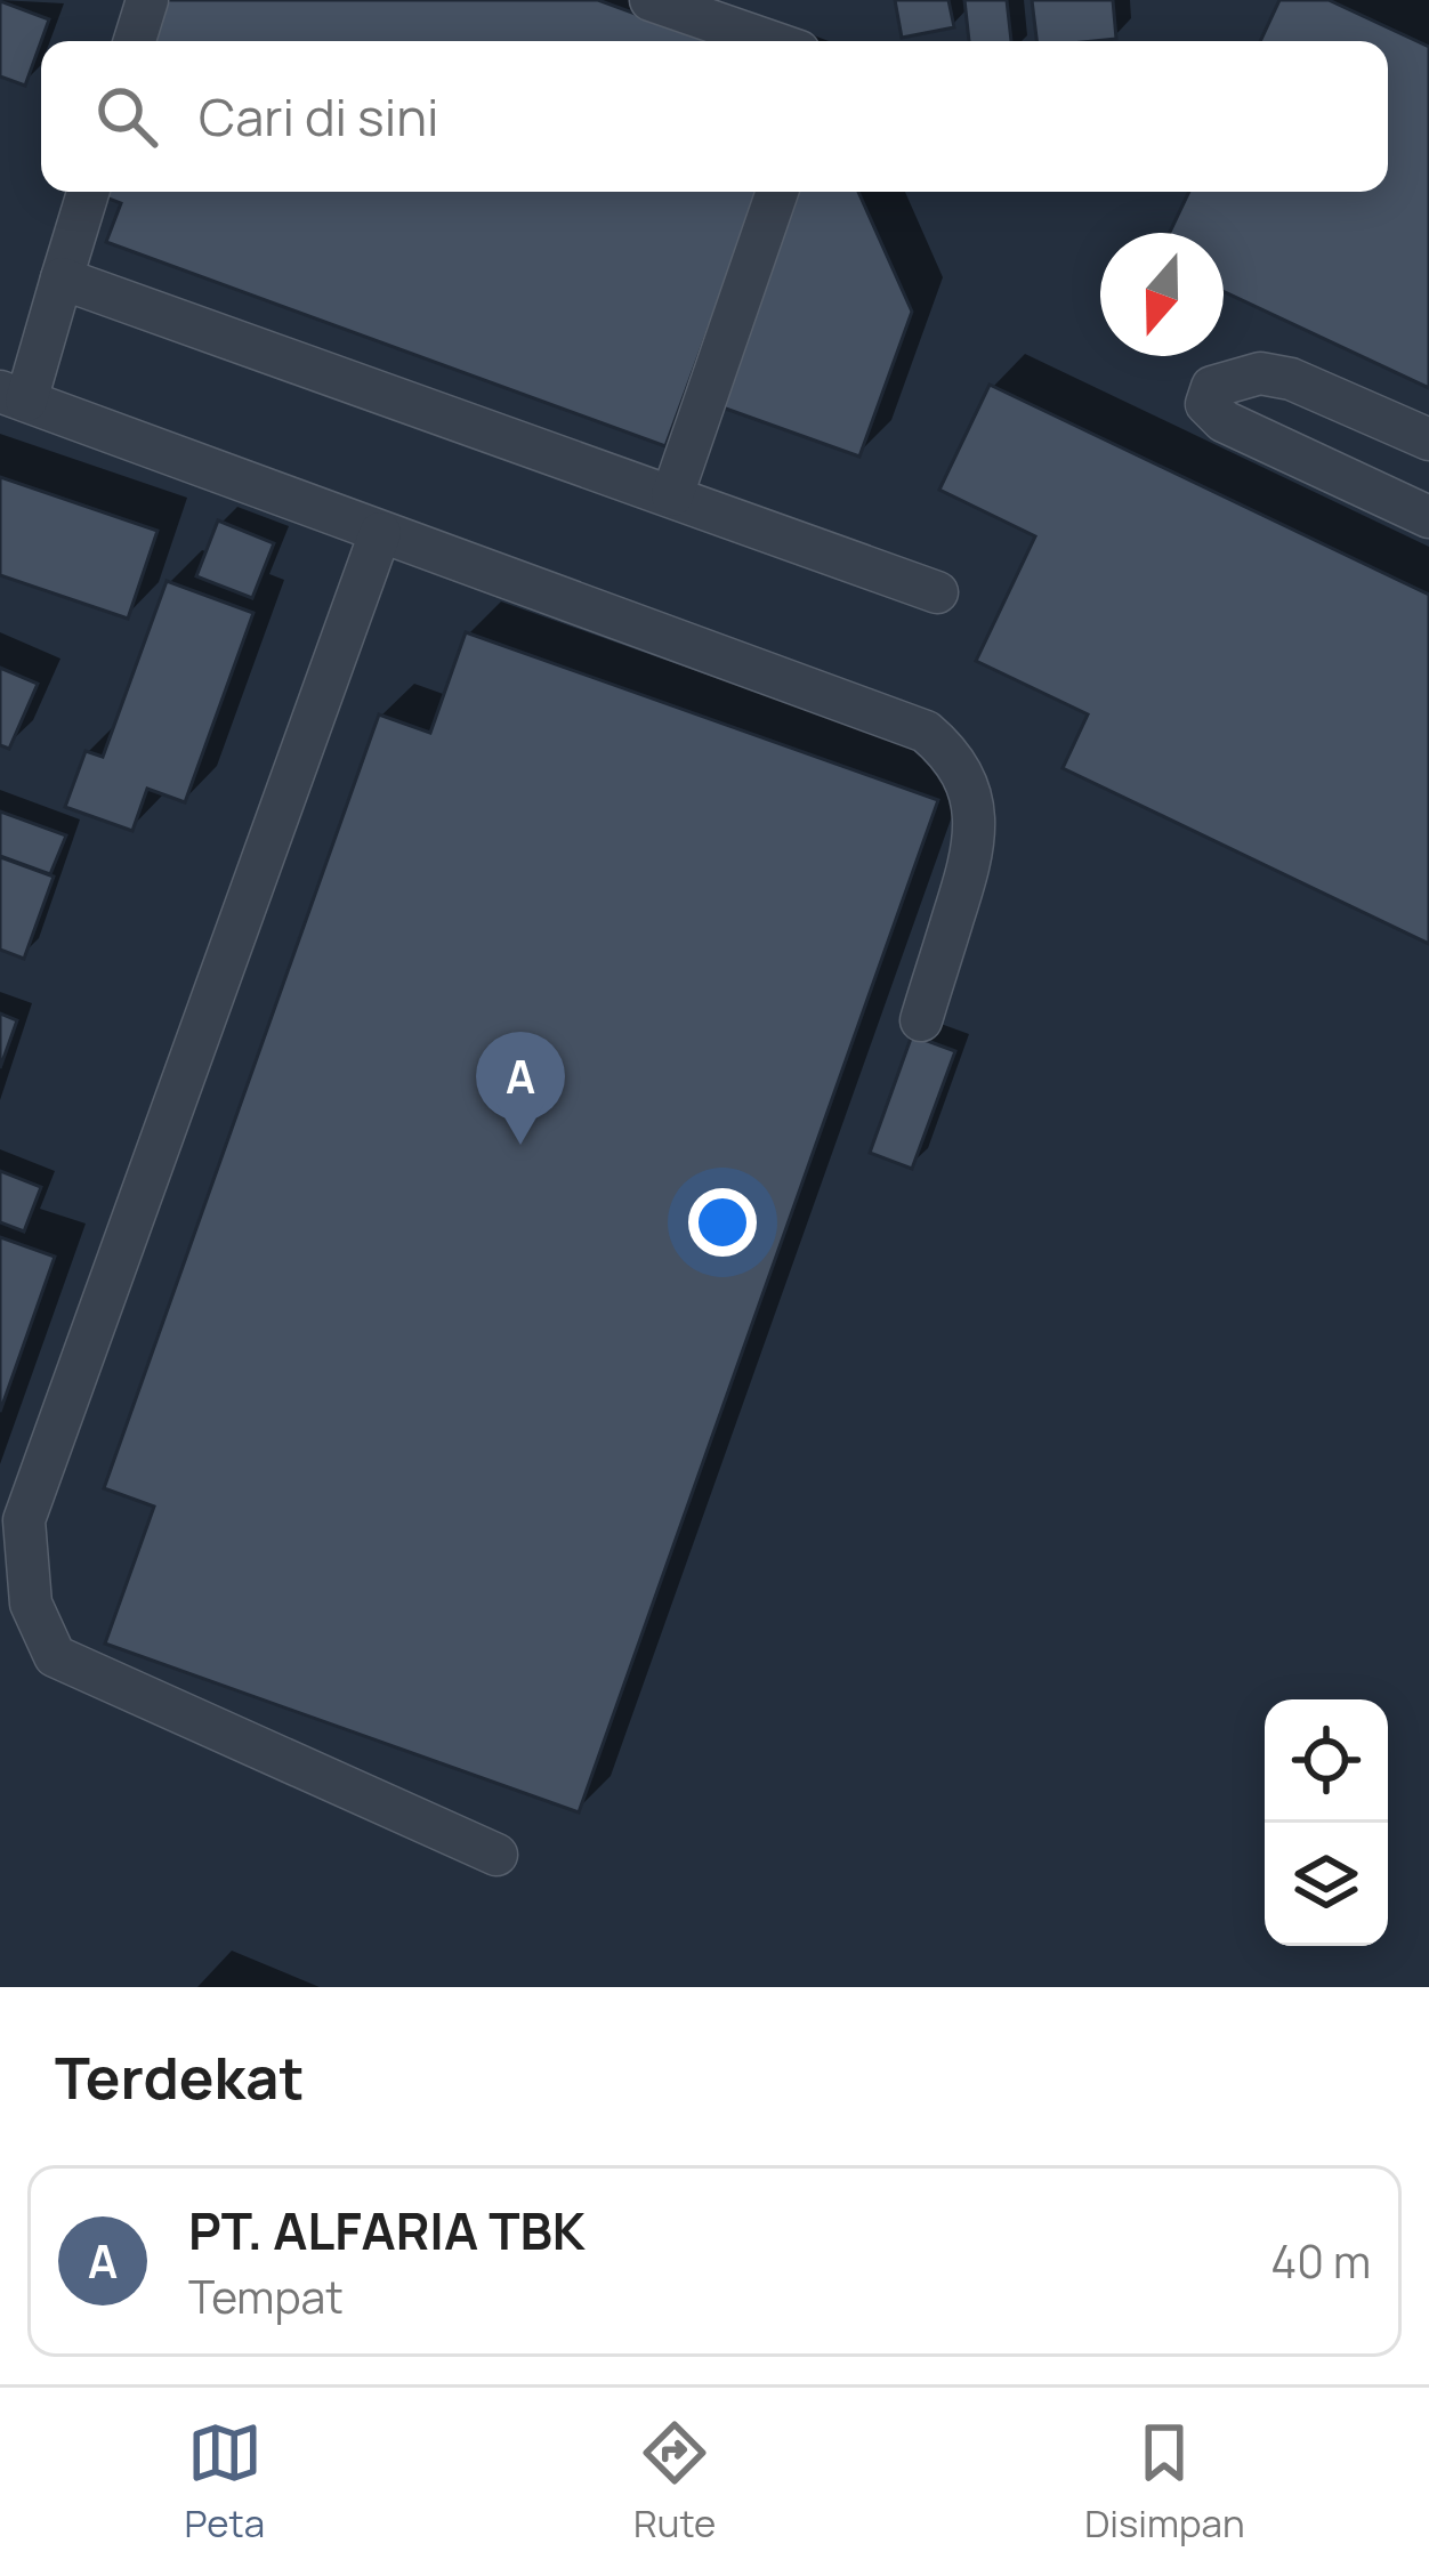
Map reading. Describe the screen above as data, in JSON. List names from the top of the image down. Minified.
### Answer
{"north":"bottom","page":{"search":"Cari di sini","pins":"A","heading":"Terdekat","list":[{"mark":"A","name":"PT. ALFARIA TBK","note":"Tempat","value":"40 m"}],"nav":["Peta","Rute","Disimpan"]}}
